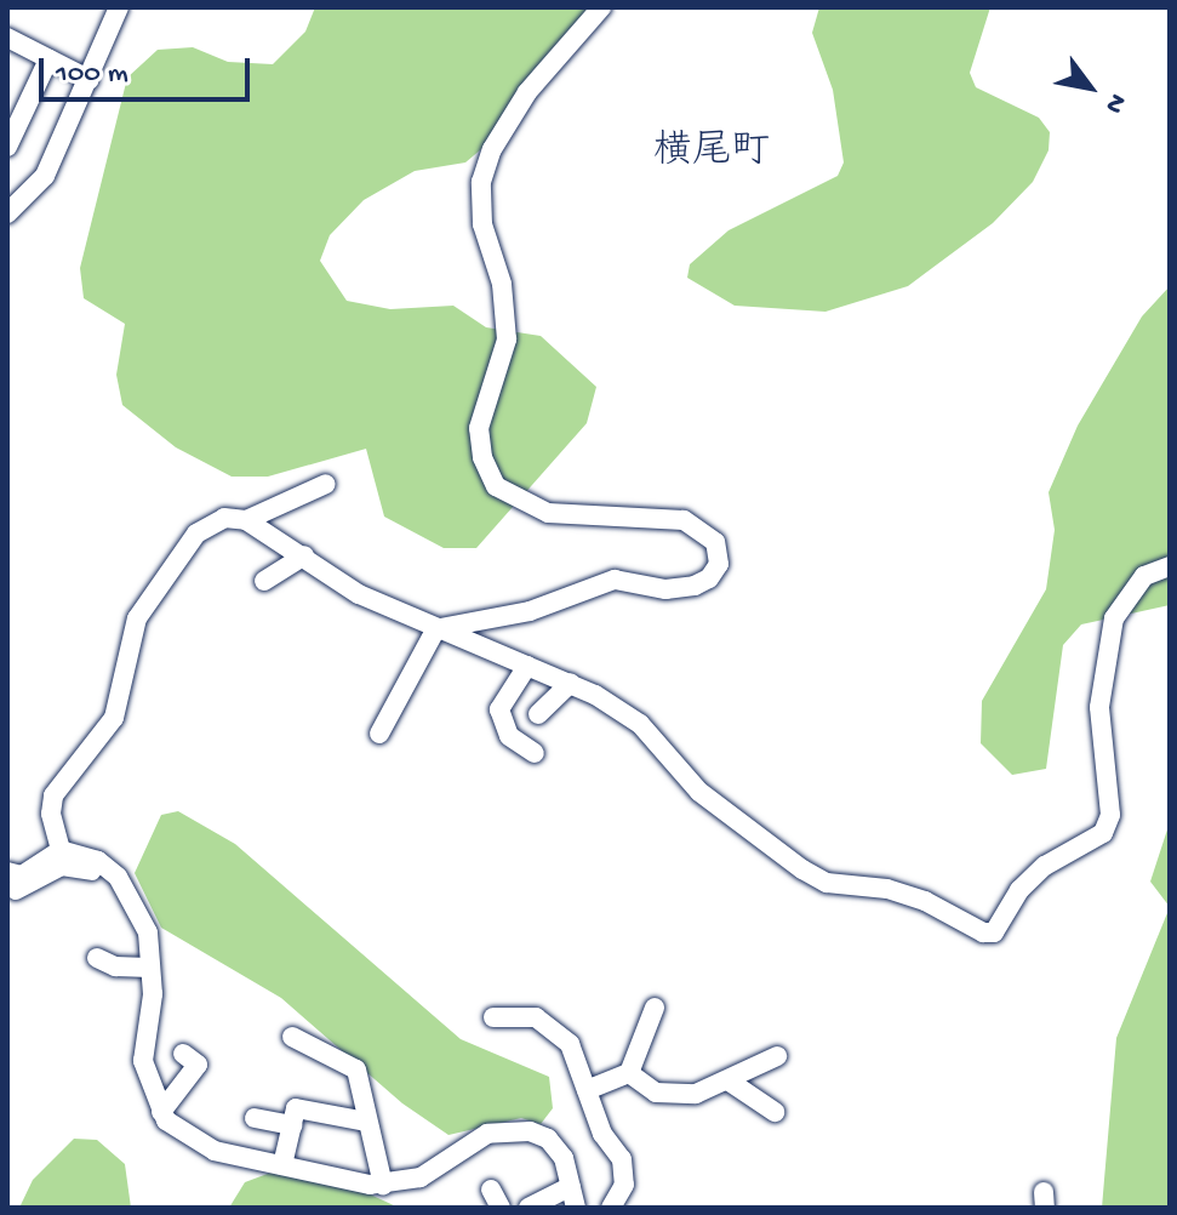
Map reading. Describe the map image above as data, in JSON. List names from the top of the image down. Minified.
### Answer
{"districts":["横尾町"],"scale_bar":"100 m","north":"bottom right"}
